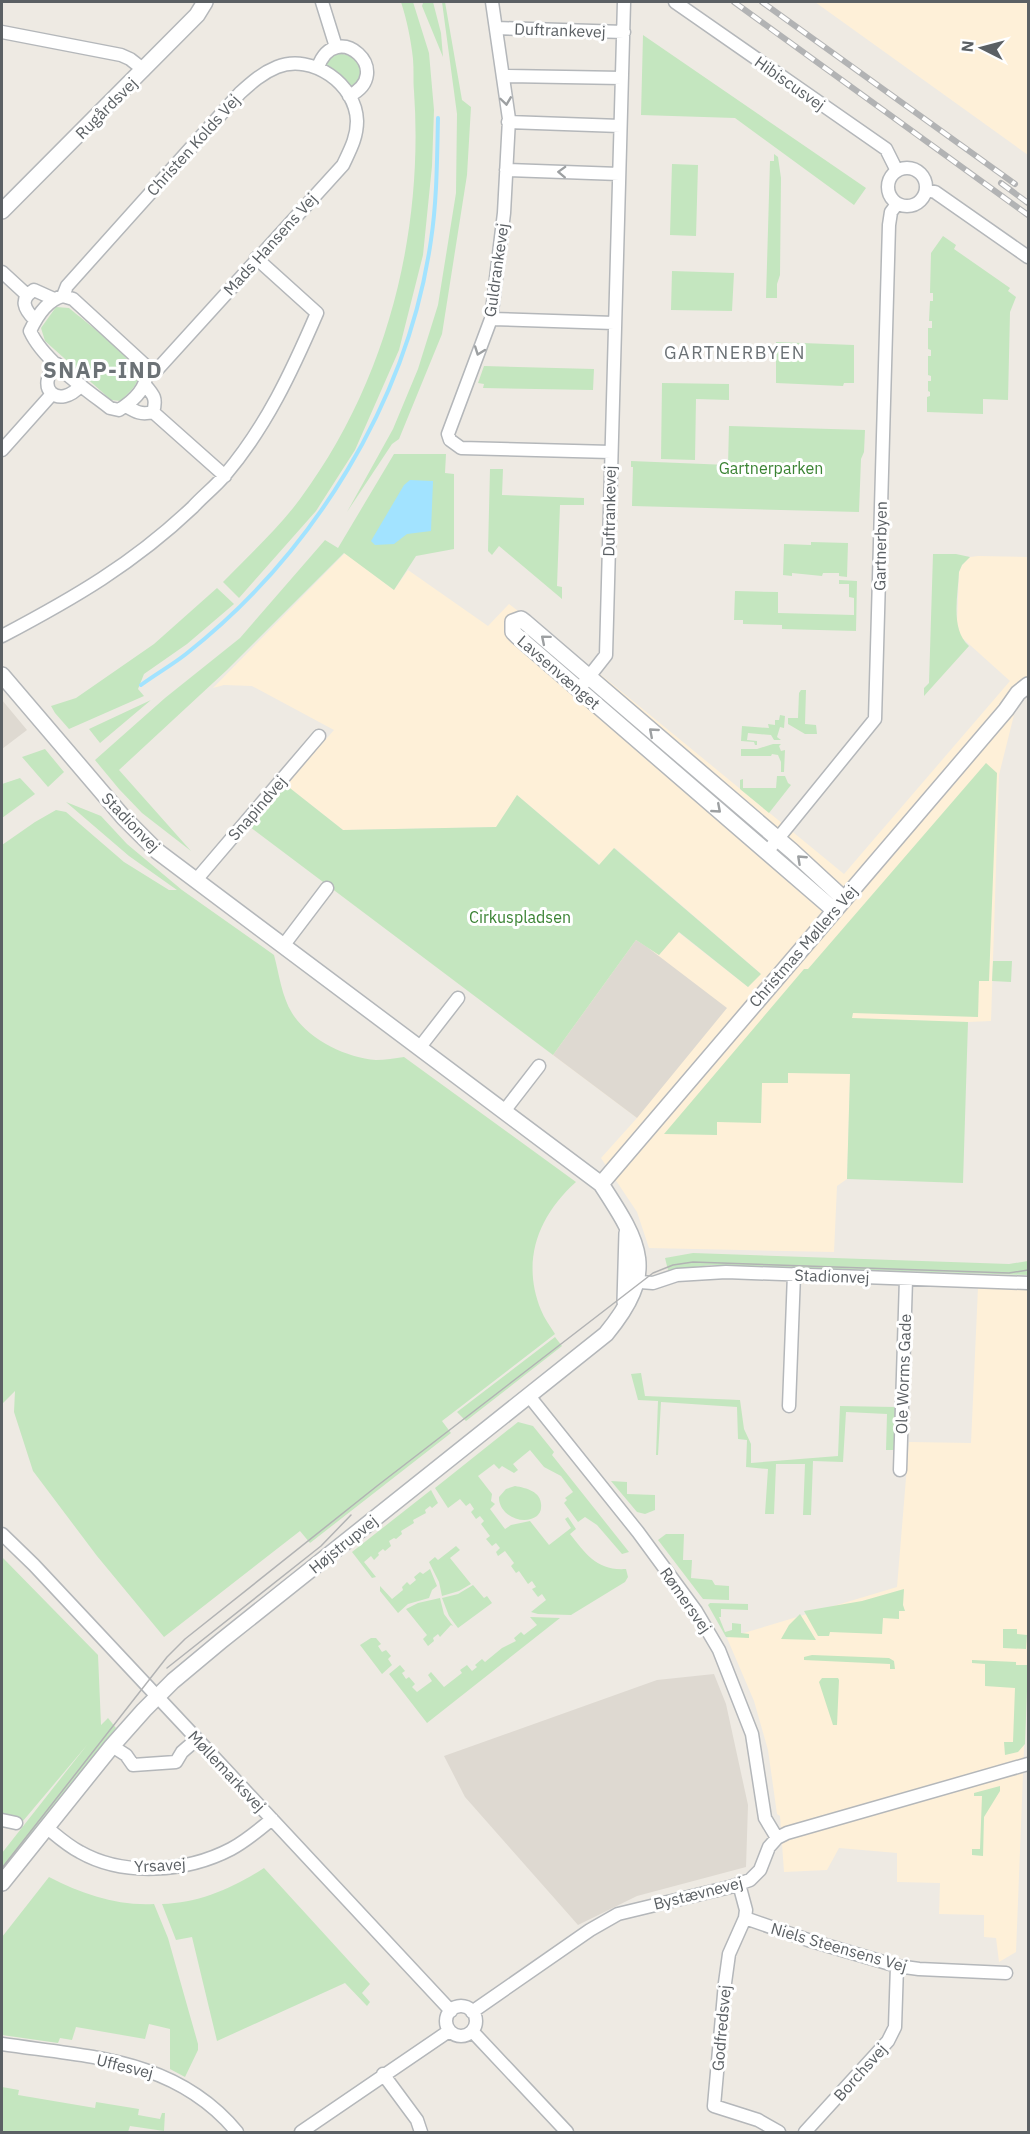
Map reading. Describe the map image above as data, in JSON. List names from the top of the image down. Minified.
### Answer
{"streets":{"street":["Duftrankevej","Hibiscusvej","Rugårdsvej","Christen Kolds Vej","Mads Hansens Vej","Guldrankevej","Gartnerbyen","Lavsenvænget","Snapindvej","Stadionvej","Christmas Møllers Vej","Ole Worms Gade","Højstrupvej","Rømersvej","Møllemarksvej","Yrsavej","Bystævnevej","Niels Steensens Vej","Godfredsvej","Uffesvej","Borchsvej"]},"crossings":[["Duftrankevej","Guldrankevej"],["Duftrankevej","Lavsenvænget"],["Hibiscusvej","Gartnerbyen"],["Christen Kolds Vej","Mads Hansens Vej"],["Gartnerbyen","Lavsenvænget"],["Lavsenvænget","Christmas Møllers Vej"],["Snapindvej","Stadionvej"],["Stadionvej","Christmas Møllers Vej"],["Stadionvej","Ole Worms Gade"],["Stadionvej","Højstrupvej"],["Højstrupvej","Rømersvej"],["Højstrupvej","Møllemarksvej"],["Højstrupvej","Yrsavej"],["Rømersvej","Bystævnevej"],["Møllemarksvej","Yrsavej"],["Møllemarksvej","Bystævnevej"],["Niels Steensens Vej","Godfredsvej"],["Niels Steensens Vej","Borchsvej"]],"districts":["GARTNERBYEN","SNAP-IND"],"parks":["Gartnerparken","Cirkuspladsen"],"north":"left"}
